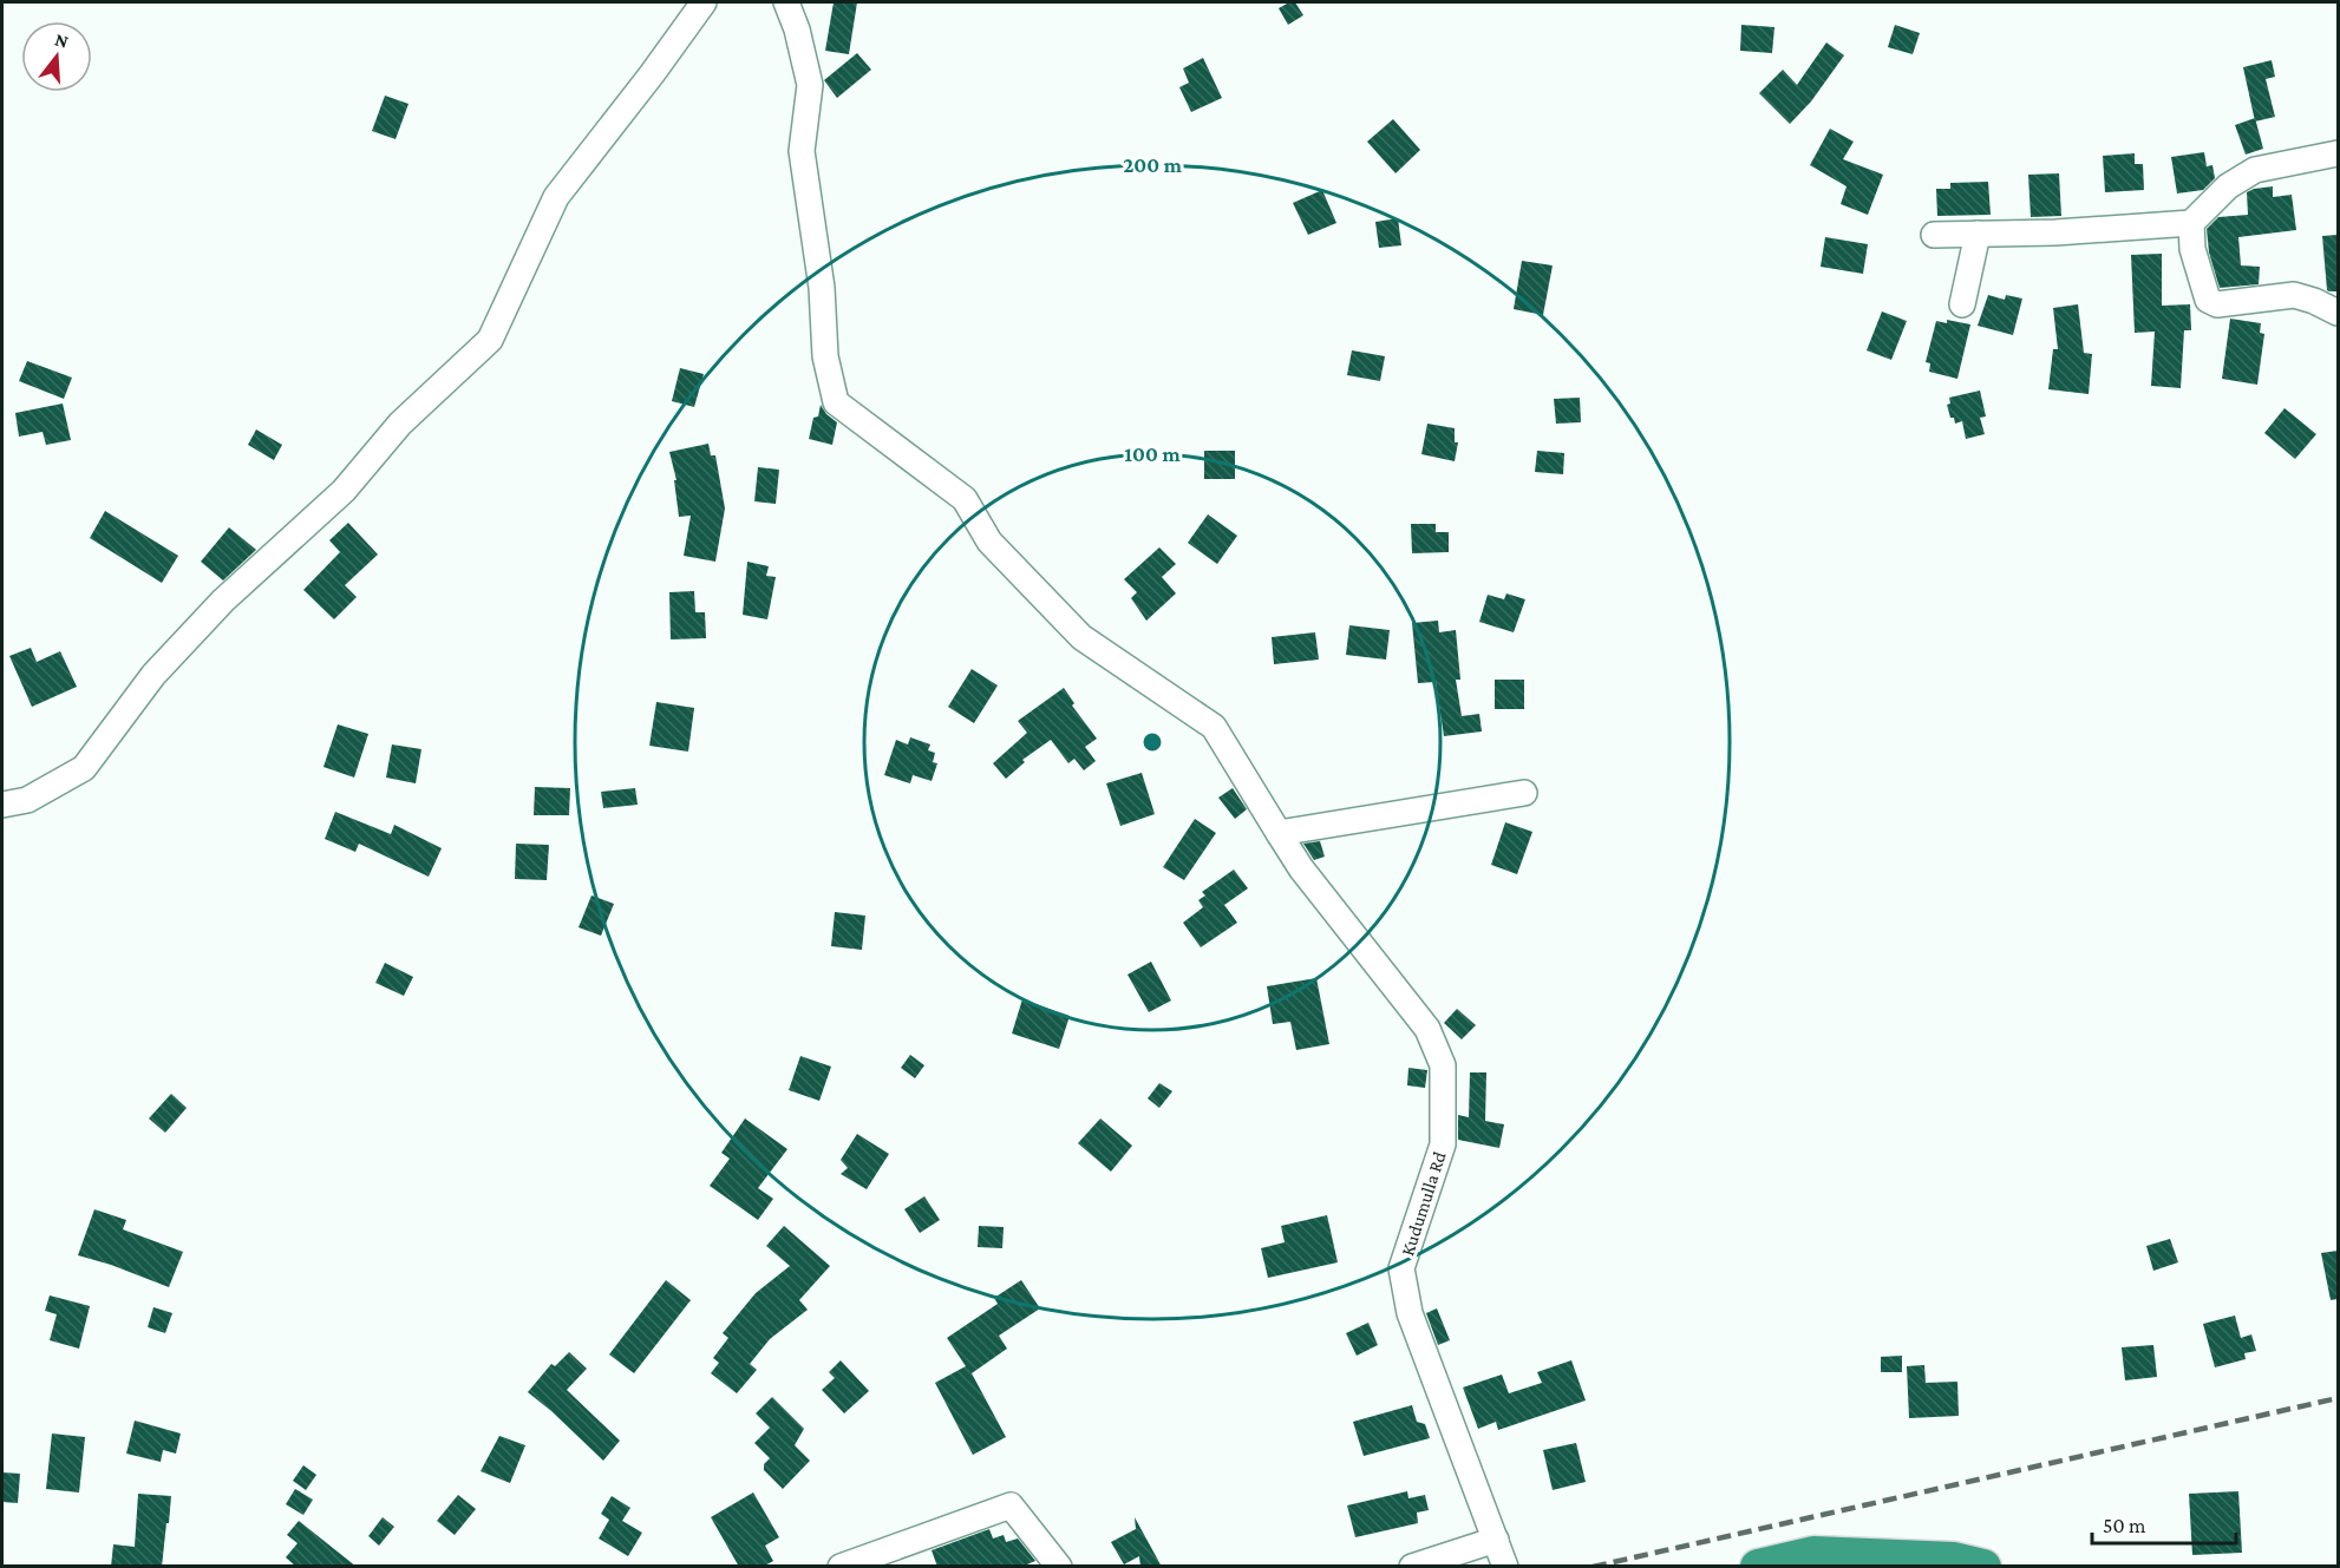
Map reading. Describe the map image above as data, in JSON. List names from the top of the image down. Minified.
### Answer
{"streets":{"street":["Kudumulla Rd"]},"scale_bar":"50 m","north":"top","rings":["200 m","100 m"]}
